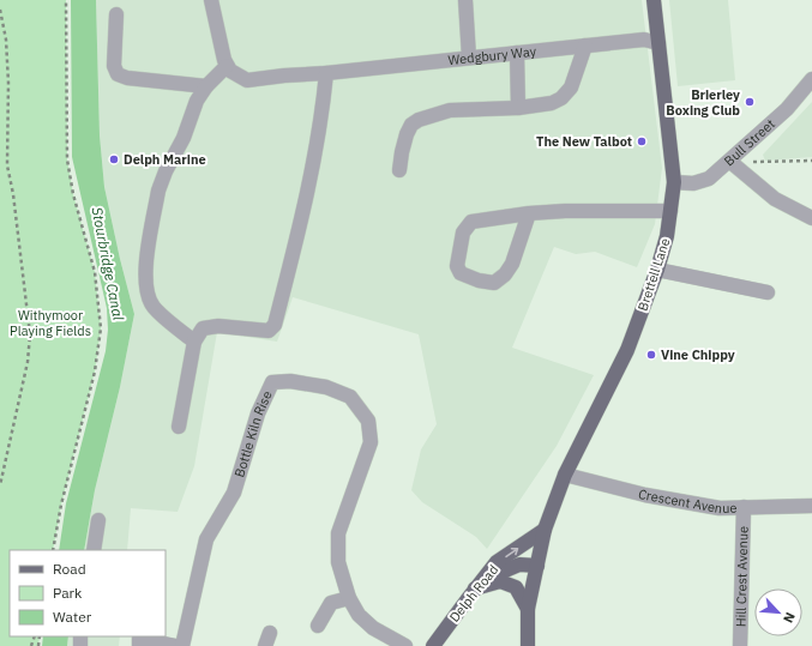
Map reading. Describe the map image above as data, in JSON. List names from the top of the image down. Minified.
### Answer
{"streets":{"main road":["Brettell Lane","Delph Road"],"street":["Wedgbury Way","Bull Street","Bottle Kiln Rise","Crescent Avenue","Hill Crest Avenue"]},"crossings":[["Wedgbury Way","Brettell Lane"],["Bull Street","Brettell Lane"],["Brettell Lane","Crescent Avenue"],["Brettell Lane","Delph Road"],["Crescent Avenue","Hill Crest Avenue"]],"one_way":["Delph Road"],"water":["Stourbridge Canal"],"parks":["Withymoor Playing Fields"],"places":["Brierley Boxing Club","The New Talbot","Delph Marine","Vine Chippy"],"legend":["Road","Park","Water"],"north":"bottom right"}
